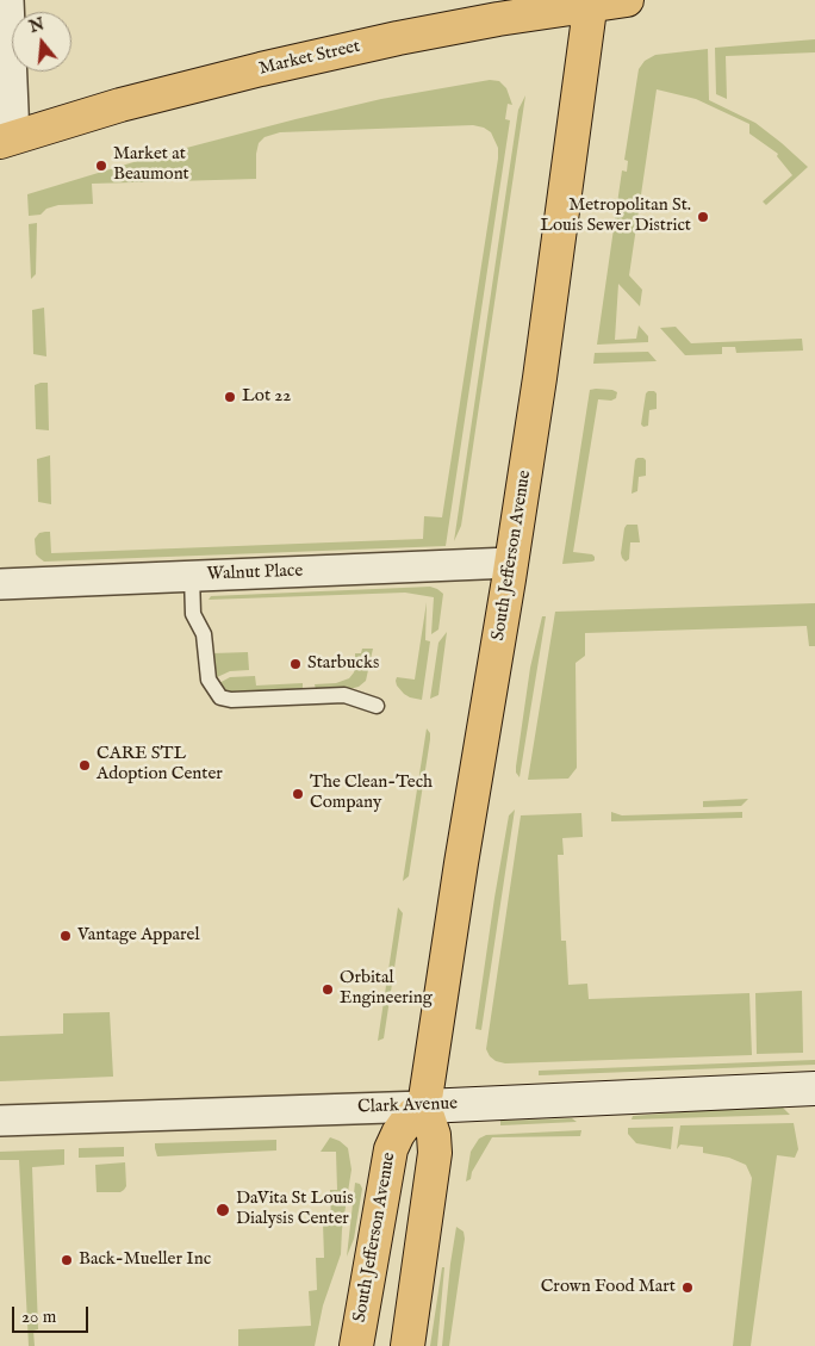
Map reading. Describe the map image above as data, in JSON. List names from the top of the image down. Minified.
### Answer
{"streets":{"main road":["Market Street","South Jefferson Avenue"],"street":["Walnut Place","Clark Avenue"]},"crossings":[["Market Street","South Jefferson Avenue"],["South Jefferson Avenue","Walnut Place"],["South Jefferson Avenue","Clark Avenue"]],"places":["Market at Beaumont","Metropolitan St. Louis Sewer District","Lot 22","Starbucks","CARE STL Adoption Center","The Clean-Tech Company","Vantage Apparel","Orbital Engineering","DaVita St Louis Dialysis Center","Back-Mueller Inc","Crown Food Mart"],"scale_bar":"20 m","north":"top"}
